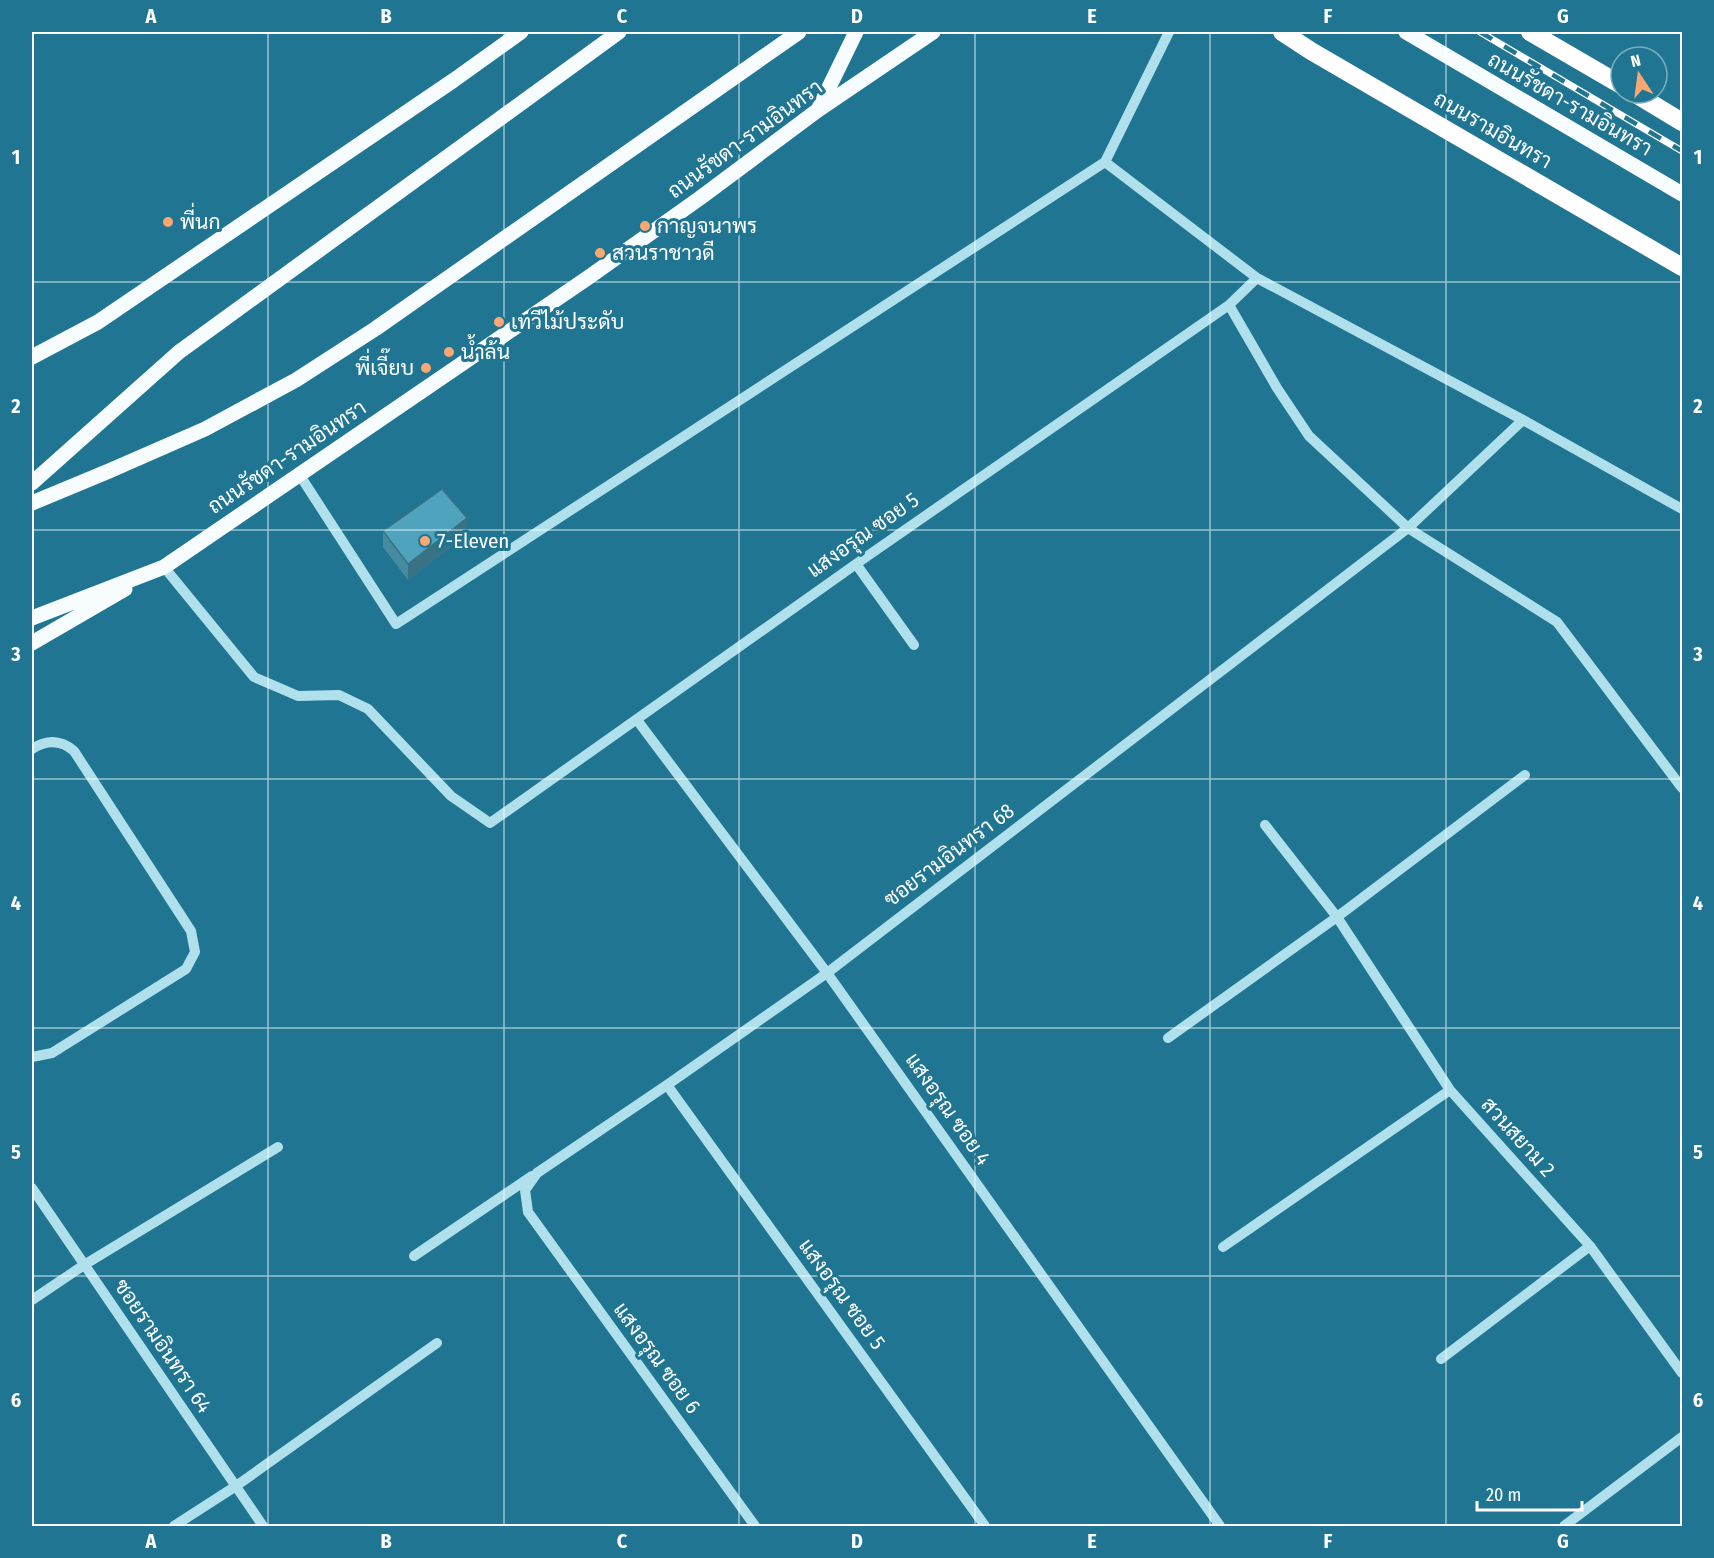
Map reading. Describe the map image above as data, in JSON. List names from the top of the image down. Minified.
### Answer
{"streets":{"highway":["ถนนรามอินทรา"],"main road":["ถนนรัชดา-รามอินทรา"],"street":["แสงอรุณ ซอย 5","ซอยรามอินทรา 68","แสงอรุณ ซอย 4","สวนสยาม 2","ซอยรามอินทรา 64","แสงอรุณ ซอย 6"]},"crossings":[["ถนนรัชดา-รามอินทรา","แสงอรุณ ซอย 5"],["แสงอรุณ ซอย 5","ซอยรามอินทรา 68"],["แสงอรุณ ซอย 5","แสงอรุณ ซอย 4"],["ซอยรามอินทรา 68","แสงอรุณ ซอย 4"],["ซอยรามอินทรา 68","แสงอรุณ ซอย 6"]],"places":["พี่นก","กาญจนาพร","สวนราชาวดี","เทวีไม้ประดับ","น้ำล้น","พี่เจี๊ยบ","7-Eleven"],"scale_bar":"20 m","north":"top","grid":{"columns":["A","B","C","D","E","F","G"],"rows":["1","2","3","4","5","6"]}}
